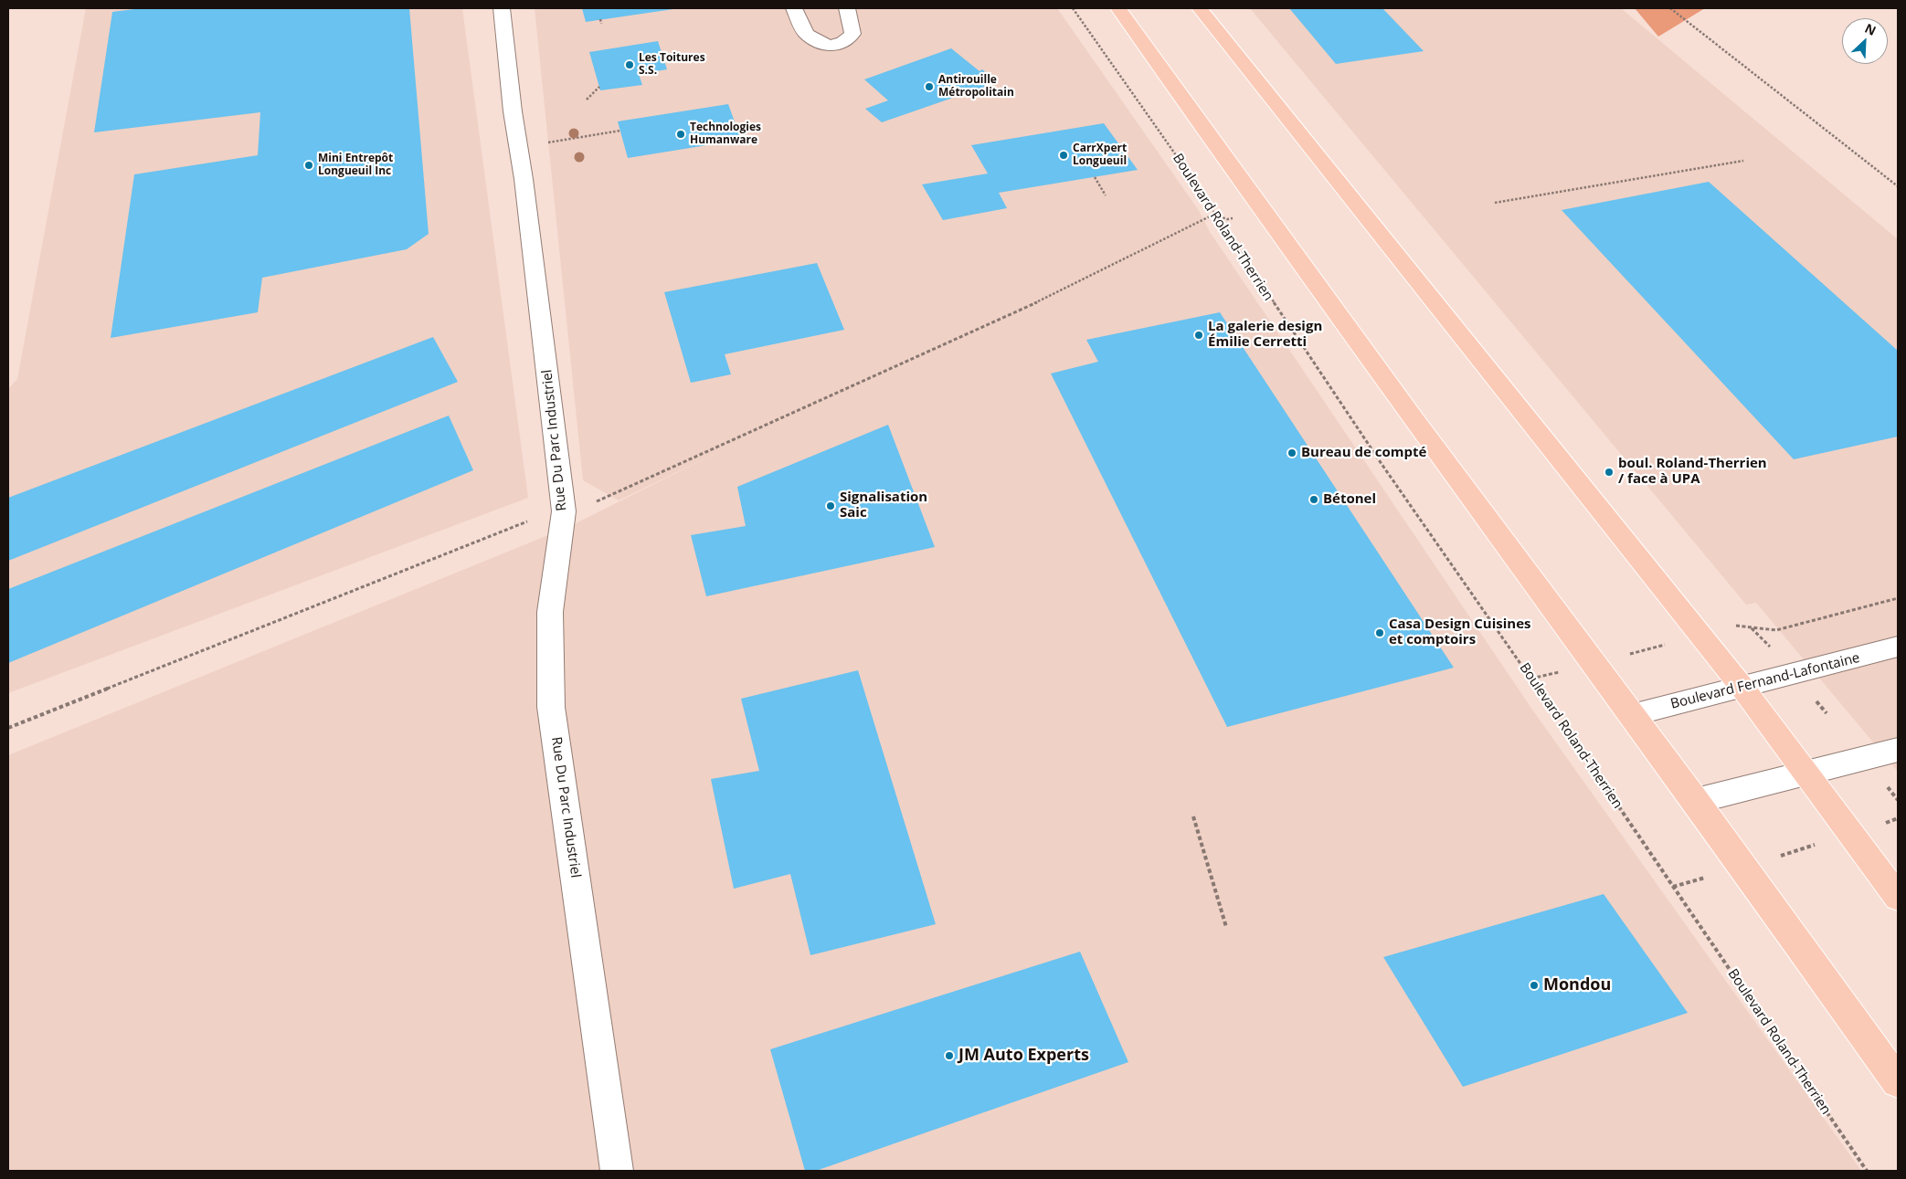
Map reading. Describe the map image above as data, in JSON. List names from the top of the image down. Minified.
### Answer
{"streets":{"street":["Rue Du Parc Industriel","Boulevard Fernand-Lafontaine"],"path":["Boulevard Roland-Therrien"]},"places":["Les Toitures S.S.","Antirouille Métropolitain","Technologies Humanware","CarrXpert Longueuil","Mini Entrepôt Longueuil Inc","La galerie design Émilie Cerretti","Bureau de compté","boul. Roland-Therrien / face à UPA","Bétonel","Signalisation Saic","Casa Design Cuisines et comptoirs","Mondou","JM Auto Experts"],"north":"top right"}
